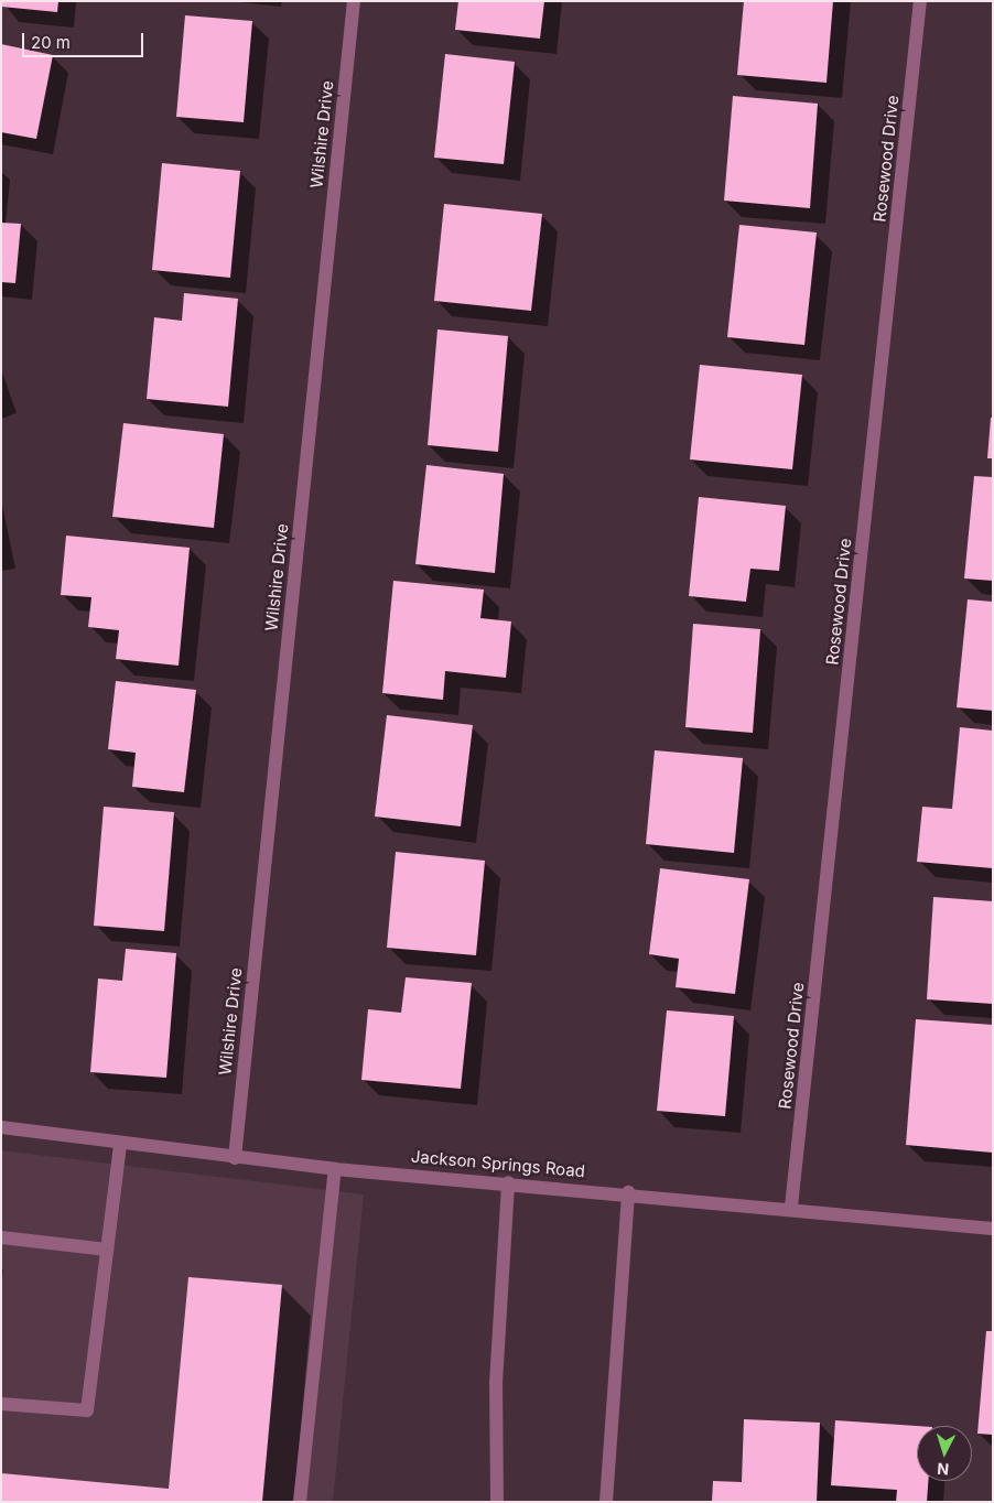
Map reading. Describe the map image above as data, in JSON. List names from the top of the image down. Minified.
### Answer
{"streets":{"street":["Wilshire Drive","Rosewood Drive","Jackson Springs Road"]},"crossings":[["Wilshire Drive","Jackson Springs Road"],["Rosewood Drive","Jackson Springs Road"]],"scale_bar":"20 m","north":"bottom"}
